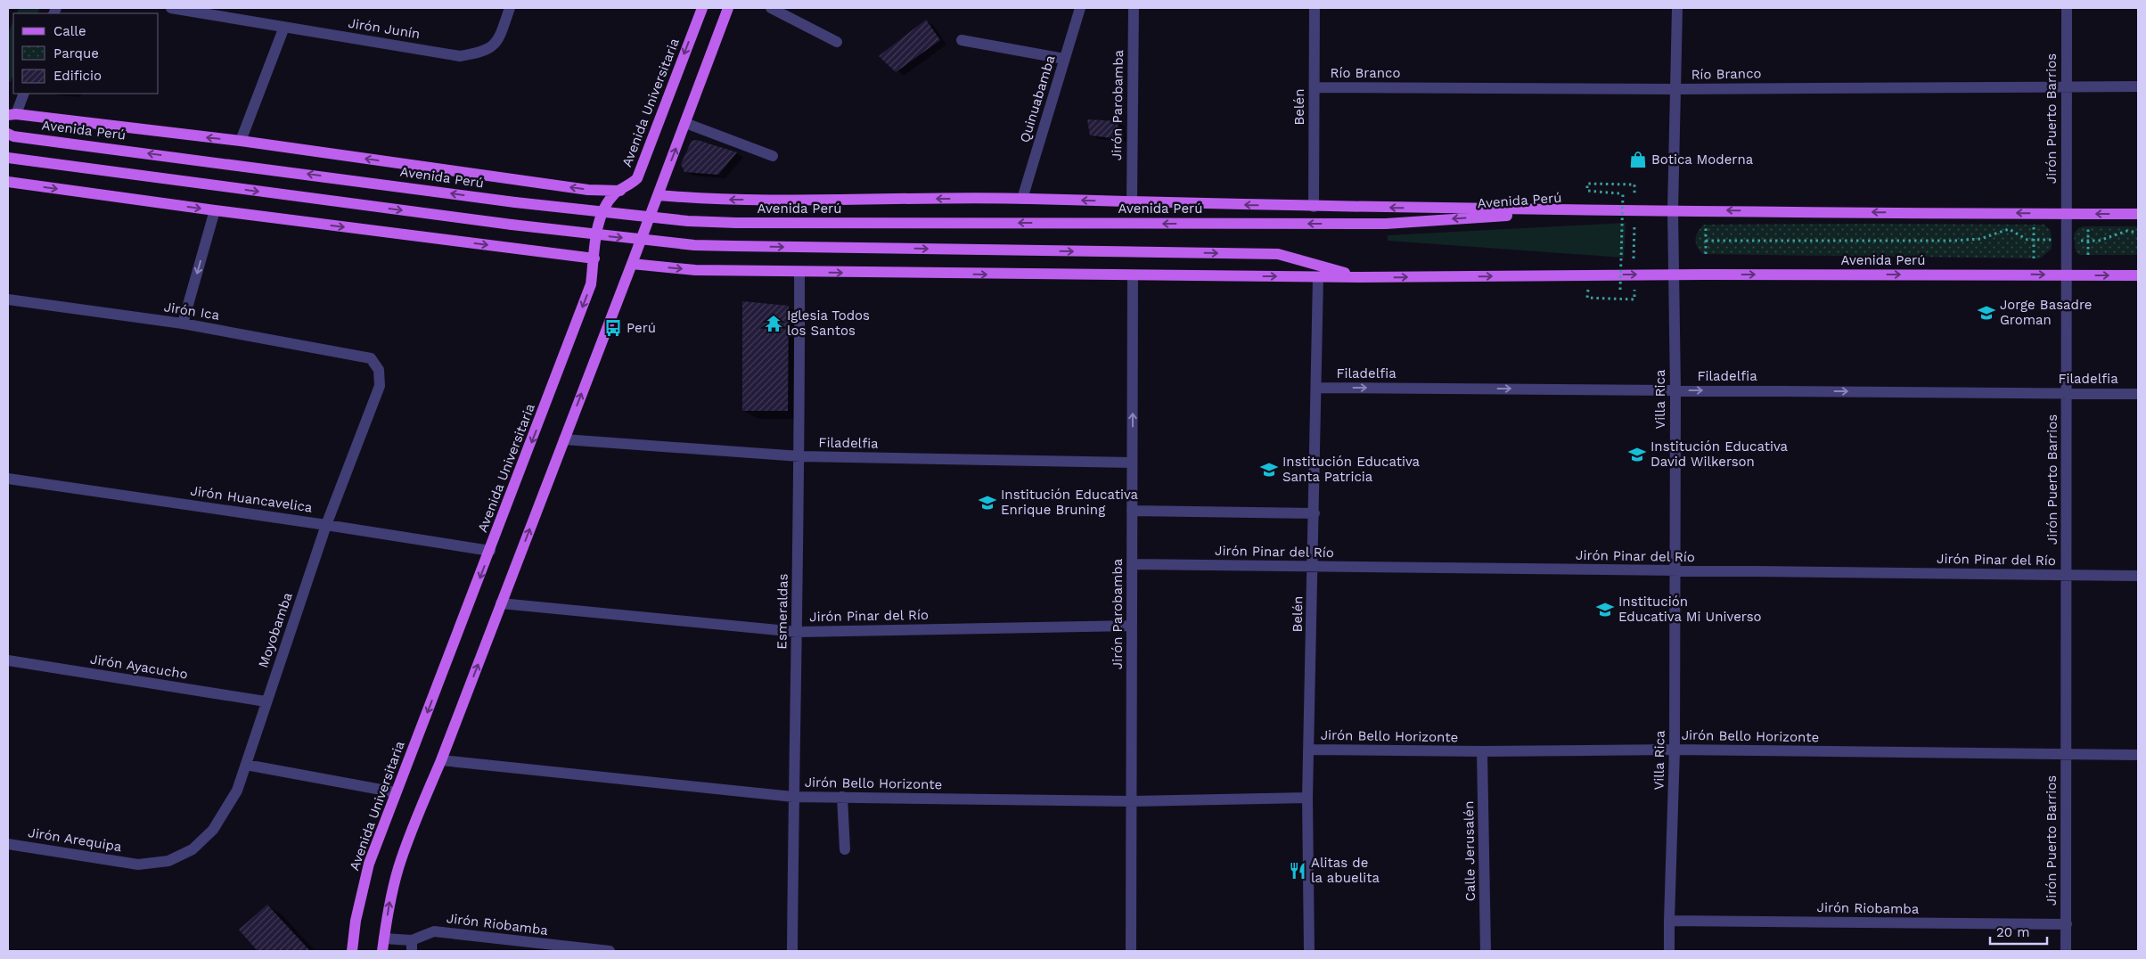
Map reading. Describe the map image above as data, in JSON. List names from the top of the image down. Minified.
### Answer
{"streets":{"main road":["Avenida Universitaria","Avenida Perú"],"street":["Jirón Junín","Río Branco","Quinuabamba","Jirón Parobamba","Belén","Jirón Puerto Barrios","Jirón Ica","Filadelfia","Villa Rica","Jirón Huancavelica","Jirón Pinar del Río","Esmeraldas","Moyobamba","Jirón Ayacucho","Jirón Bello Horizonte","Jirón Arequipa","Calle Jerusalén","Jirón Riobamba"]},"crossings":[["Río Branco","Belén"],["Río Branco","Jirón Puerto Barrios"],["Río Branco","Villa Rica"],["Quinuabamba","Avenida Perú"],["Avenida Universitaria","Avenida Perú"],["Avenida Universitaria","Jirón Huancavelica"],["Jirón Parobamba","Avenida Perú"],["Jirón Parobamba","Filadelfia"],["Jirón Parobamba","Jirón Pinar del Río"],["Jirón Parobamba","Jirón Bello Horizonte"],["Belén","Avenida Perú"],["Belén","Filadelfia"],["Belén","Jirón Pinar del Río"],["Belén","Jirón Bello Horizonte"],["Jirón Puerto Barrios","Avenida Perú"],["Jirón Puerto Barrios","Filadelfia"],["Jirón Puerto Barrios","Jirón Pinar del Río"],["Jirón Puerto Barrios","Jirón Bello Horizonte"],["Jirón Puerto Barrios","Jirón Riobamba"],["Avenida Perú","Villa Rica"],["Avenida Perú","Esmeraldas"],["Jirón Ica","Moyobamba"],["Filadelfia","Villa Rica"],["Filadelfia","Esmeraldas"],["Villa Rica","Jirón Pinar del Río"],["Villa Rica","Jirón Bello Horizonte"],["Villa Rica","Jirón Riobamba"],["Jirón Huancavelica","Moyobamba"],["Jirón Pinar del Río","Esmeraldas"],["Esmeraldas","Jirón Bello Horizonte"],["Moyobamba","Jirón Ayacucho"],["Moyobamba","Jirón Arequipa"],["Jirón Bello Horizonte","Calle Jerusalén"]],"one_way":["Filadelfia"],"places":{"shop":["Botica Moderna"],"school or university":["Jorge Basadre Groman","Institución Educativa David Wilkerson","Institución Educativa Santa Patricia","Institución Educativa Enrique Bruning","Institución Educativa Mi Universo"],"temple":["Iglesia Todos los Santos"],"bus stop":["Perú"],"restaurant":["Alitas de la abuelita"]},"legend":["Calle","Parque","Edificio"],"scale_bar":"20 m"}
